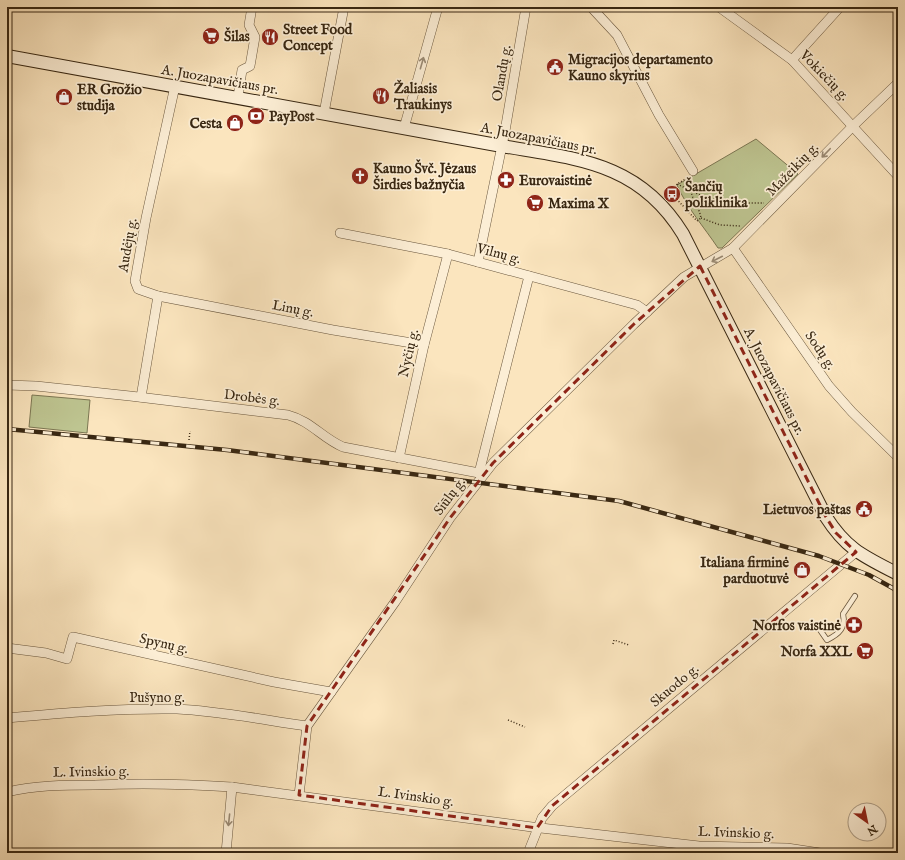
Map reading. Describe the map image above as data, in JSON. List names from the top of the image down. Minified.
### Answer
{"streets":{"main road":["A. Juozapavičiaus pr."],"street":["Olandų g.","Vokiečių g.","Mažeikių g.","Audėjų g.","Vilnų g.","Linų g.","Sodų g.","Nyčių g.","Drobės g.","Siūlų g.","Spynų g.","Skuodo g.","Pušyno g.","L. Ivinskio g."]},"crossings":[["Olandų g.","A. Juozapavičiaus pr."],["Olandų g.","Vilnų g."],["Vokiečių g.","Mažeikių g."],["A. Juozapavičiaus pr.","Mažeikių g."],["A. Juozapavičiaus pr.","Audėjų g."],["A. Juozapavičiaus pr.","Siūlų g."],["A. Juozapavičiaus pr.","Skuodo g."],["Mažeikių g.","Sodų g."],["Mažeikių g.","Siūlų g."],["Audėjų g.","Linų g."],["Vilnų g.","Nyčių g."],["Vilnų g.","Siūlų g."],["Linų g.","Nyčių g."],["Nyčių g.","Drobės g."],["Drobės g.","Siūlų g."],["Siūlų g.","Spynų g."],["Siūlų g.","Pušyno g."],["Siūlų g.","L. Ivinskio g."],["Skuodo g.","L. Ivinskio g."]],"one_way":["Mažeikių g."],"places":{"supermarket":["Šilas","Maxima X","Norfa XXL"],"restaurant":["Street Food Concept","Žaliasis Traukinys"],"public building":["Migracijos departamento Kauno skyrius","Lietuvos paštas"],"shop":["ER Grožio studija","Cesta","Italiana firminė parduotuvė"],"bank":["PayPost"],"church":["Kauno Švč. Jėzaus Širdies bažnyčia"],"pharmacy":["Eurovaistinė","Norfos vaistinė"],"bus stop":["Šančių poliklinika"]},"north":"bottom right"}
